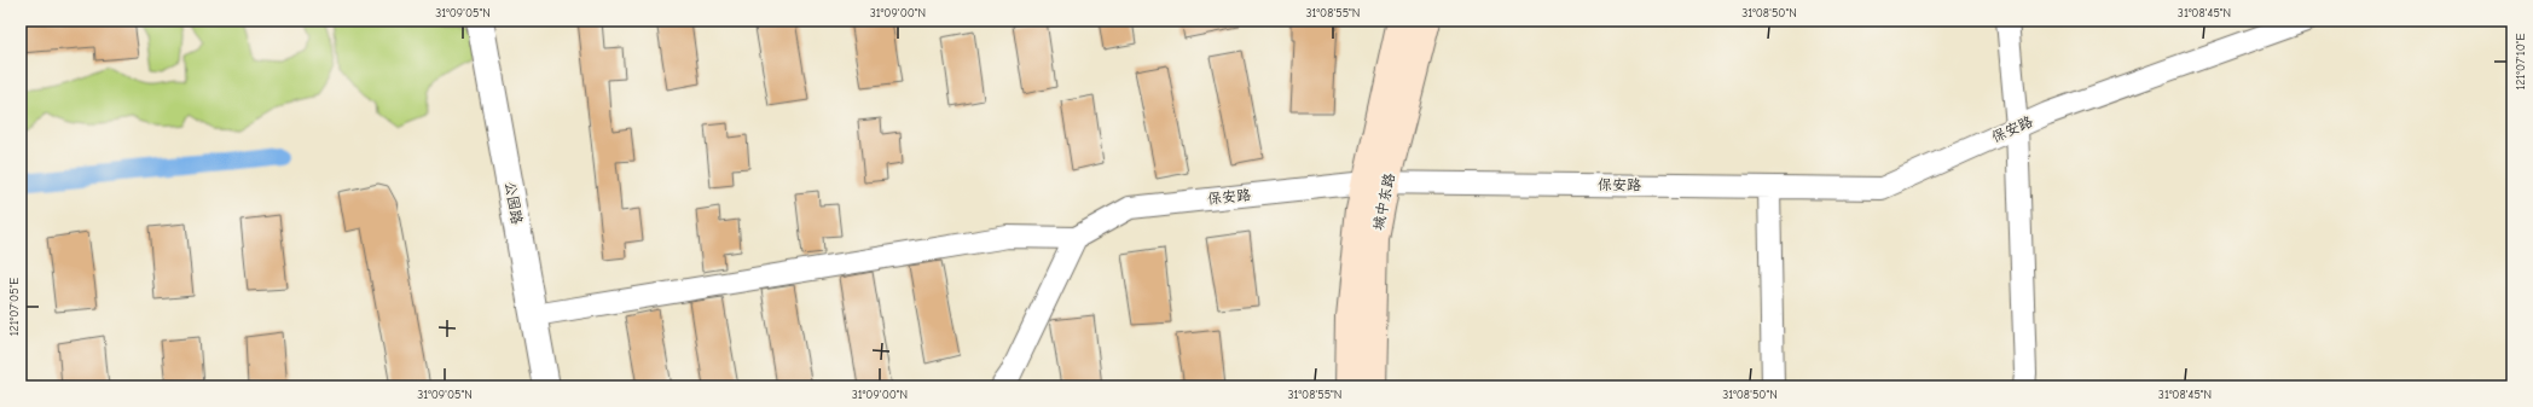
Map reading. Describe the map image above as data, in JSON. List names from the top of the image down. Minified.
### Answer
{"streets":{"main road":["城中东路"],"street":["保安路","公园路"]},"crossings":[["保安路","城中东路"]],"coordinates":["31°09'05\"N","31°09'00\"N","31°08'55\"N","31°08'50\"N","31°08'45\"N","121°07'10\"E","121°07'05\"E"]}
